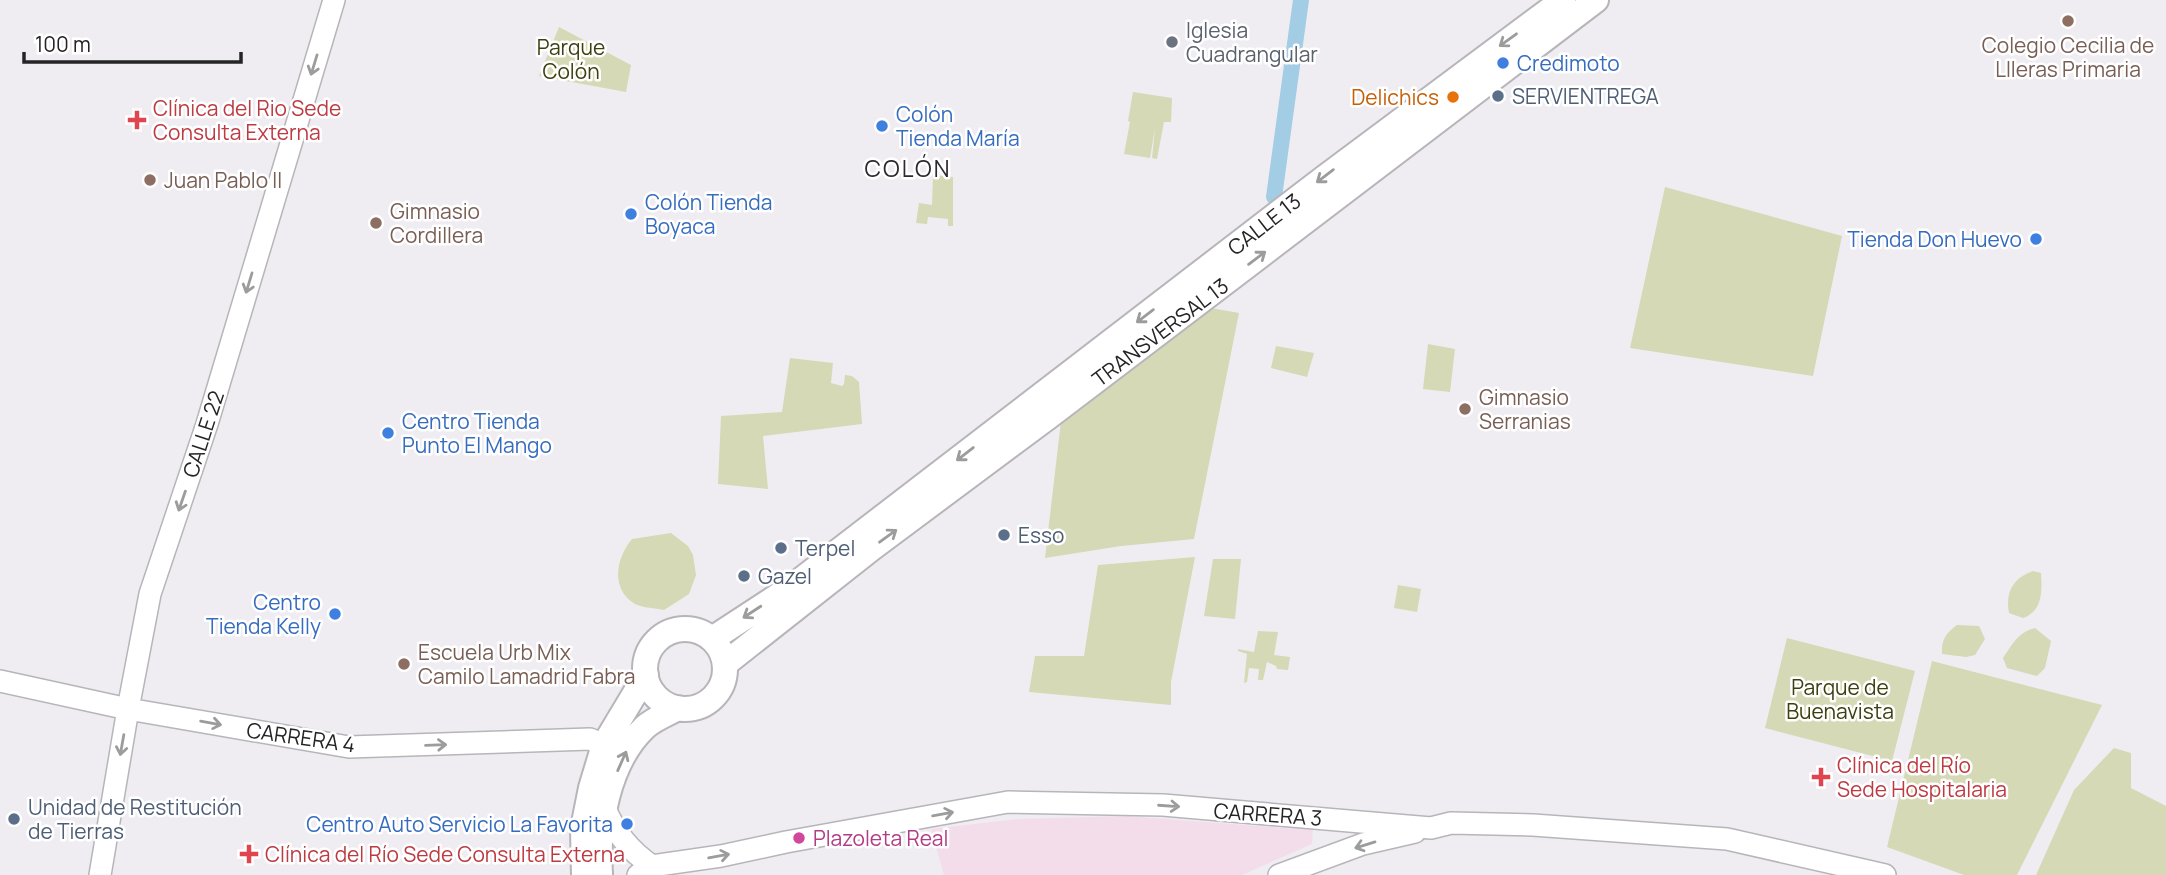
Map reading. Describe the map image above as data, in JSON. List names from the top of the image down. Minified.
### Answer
{"streets":{"main road":["CALLE 13","TRANSVERSAL 13"],"street":["CALLE 22","CARRERA 4","CARRERA 3"]},"crossings":[["CALLE 13","TRANSVERSAL 13"],["CALLE 22","CARRERA 4"]],"one_way":["CALLE 13","TRANSVERSAL 13","CALLE 22","CARRERA 4","CARRERA 3"],"districts":["COLÓN"],"parks":["Parque Colón","Parque de Buenavista"],"places":{"other":["Colegio Cecilia de Llleras Primaria","Iglesia Cuadrangular","Credimoto","SERVIENTREGA","Delichics","Colón Tienda María","Juan Pablo II","Colón Tienda Boyaca","Gimnasio Cordillera","Tienda Don Huevo","Gimnasio Serranias","Centro Tienda Punto El Mango","Esso","Terpel","Gazel","Centro Tienda Kelly","Escuela Urb Mix Camilo Lamadrid Fabra","Unidad de Restitución de Tierras","Centro Auto Servicio La Favorita","Plazoleta Real"],"health":["Clínica del Rio Sede Consulta Externa","Clínica del Río Sede Hospitalaria","Clínica del Río Sede Consulta Externa"]},"scale_bar":"100 m"}
